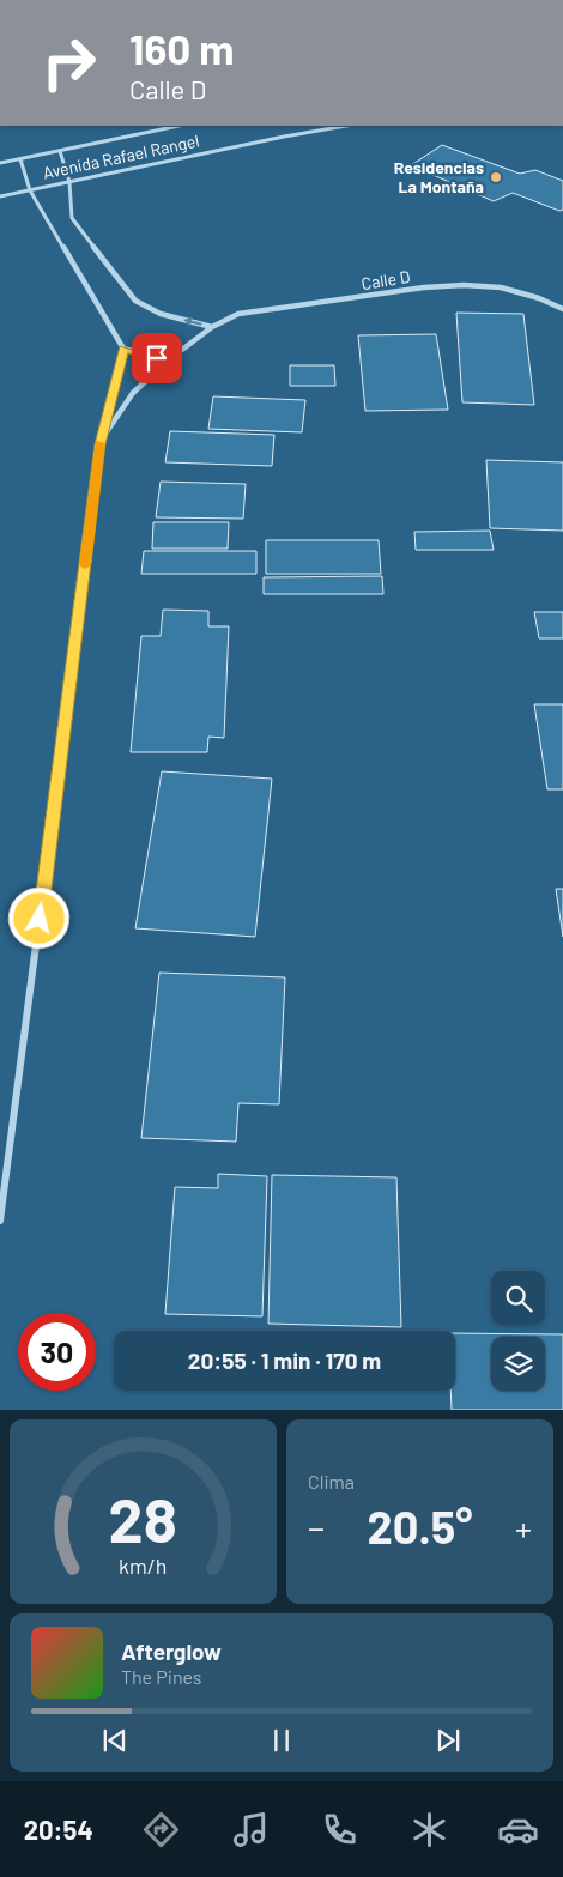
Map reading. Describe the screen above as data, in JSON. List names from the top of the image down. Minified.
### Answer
{"streets":{"street":["Avenida Rafael Rangel","Calle D"]},"places":["Residencias La Montaña"],"page":{"turn":["160 m","Calle D"],"limit":"30","trip":"20:55 · 1 min · 170 m","tile":"Clima","heat":["−","20.5°","+"],"song":["Afterglow","The Pines"],"tabs":"20:54","gauge":["28","km/h"]}}
